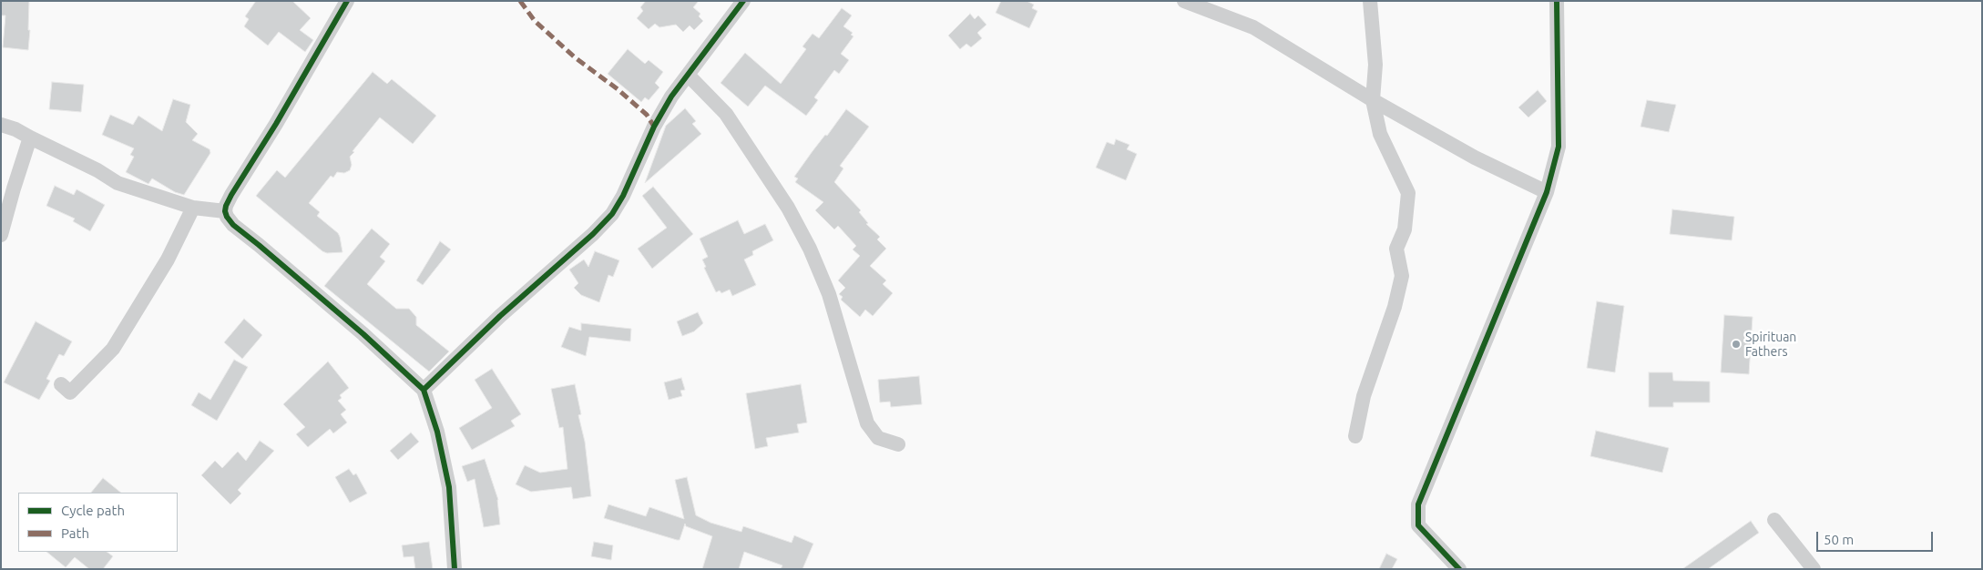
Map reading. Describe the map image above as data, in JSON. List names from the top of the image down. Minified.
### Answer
{"places":["Spirituan Fathers"],"legend":["Cycle path","Path"],"scale_bar":"50 m"}
